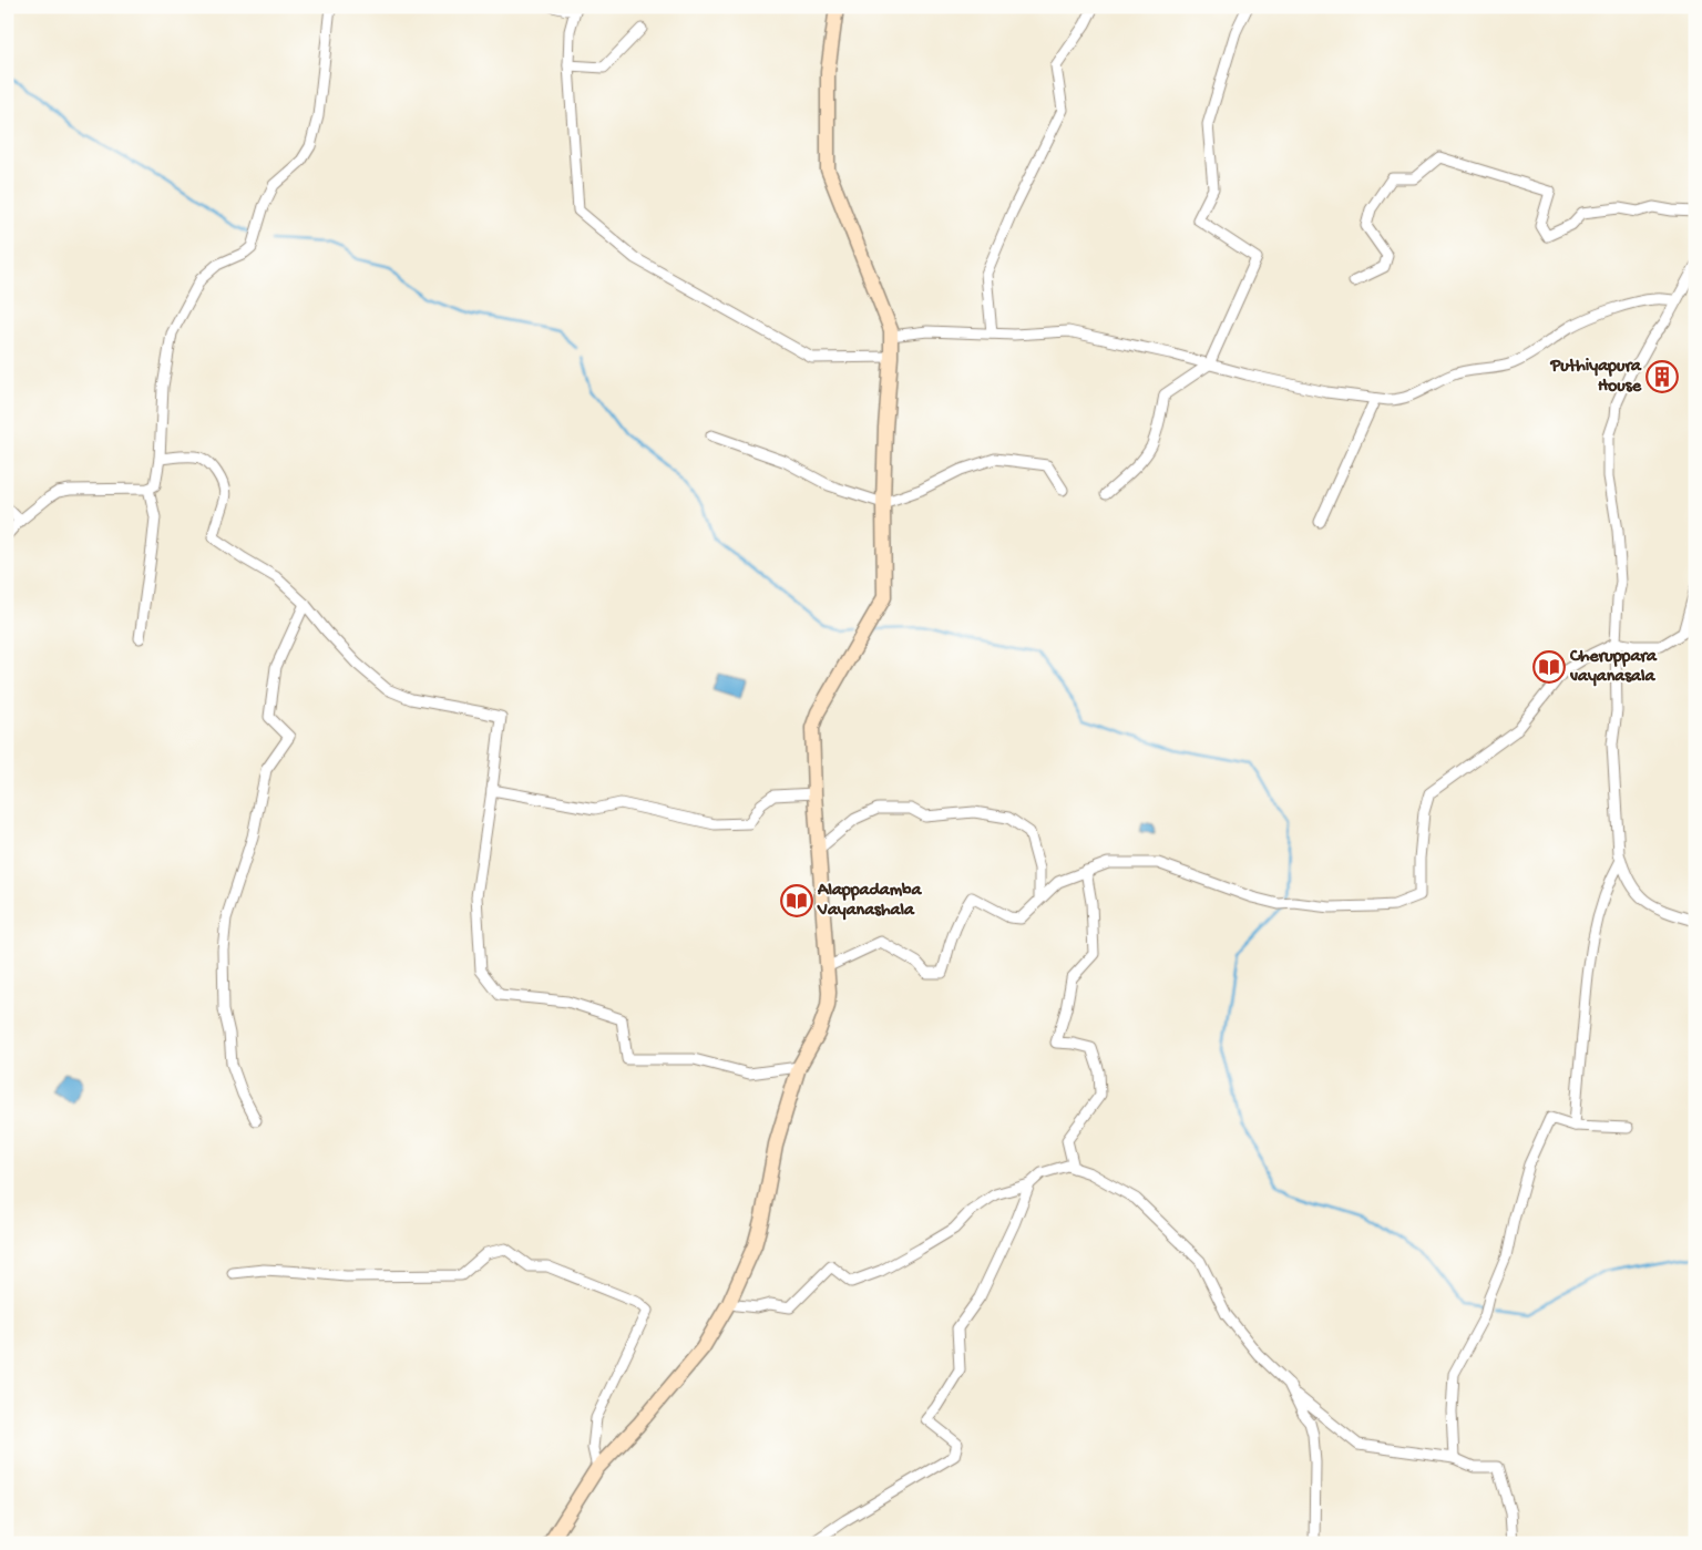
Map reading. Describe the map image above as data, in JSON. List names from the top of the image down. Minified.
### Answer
{"places":{"building":["Puthiyapura House"],"library":["Cheruppara vayanasala","Alappadamba Vayanashala"]}}
